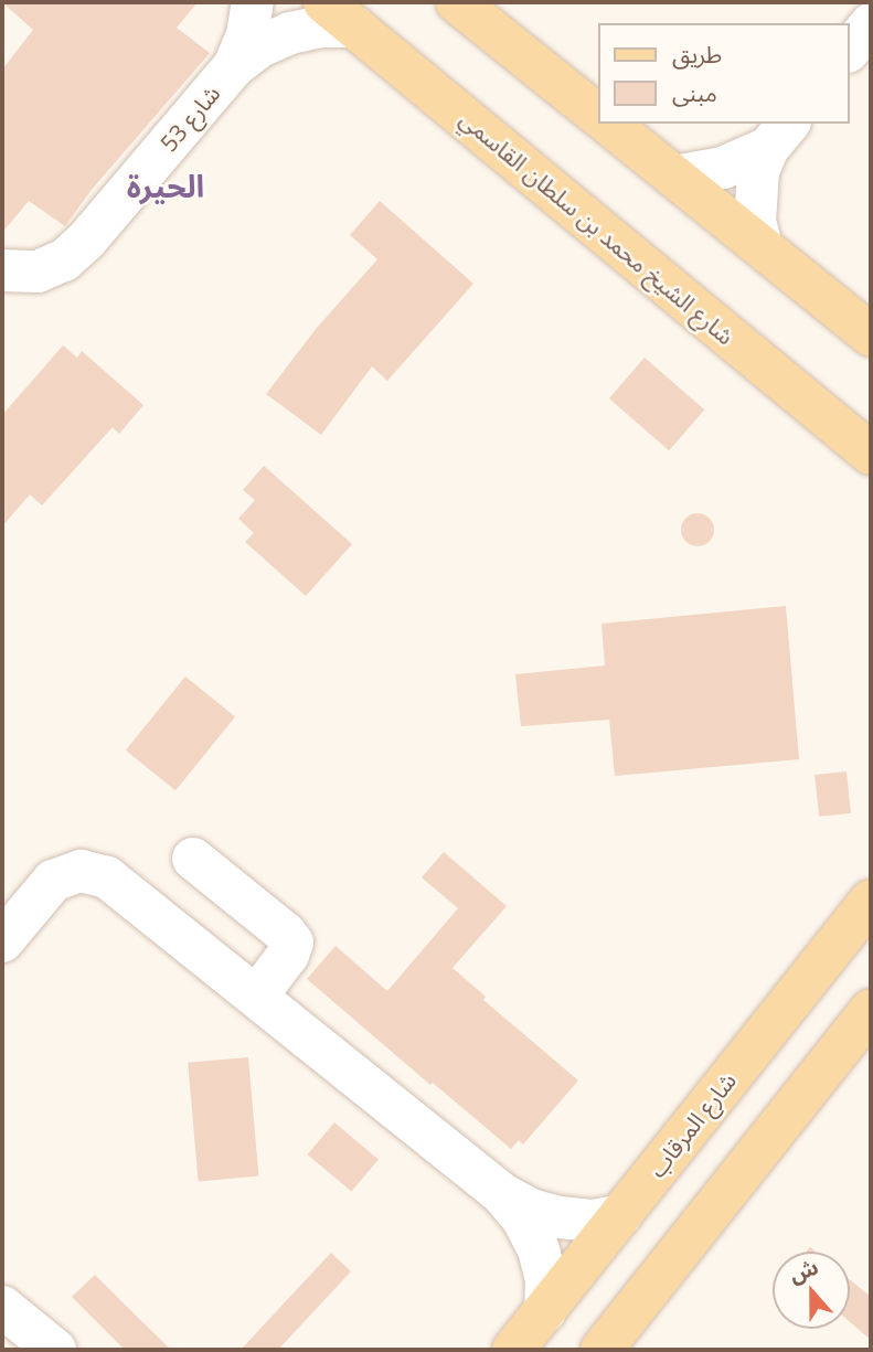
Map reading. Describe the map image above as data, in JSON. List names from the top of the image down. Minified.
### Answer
{"streets":{"main road":["شارع الشيخ محمد بن سلطان القاسمي","شارع المرقاب"],"street":["شارع 53"]},"crossings":[["شارع 53","شارع الشيخ محمد بن سلطان القاسمي"]],"districts":["الحيرة"],"legend":["طريق","مبنى"],"north":"top"}
